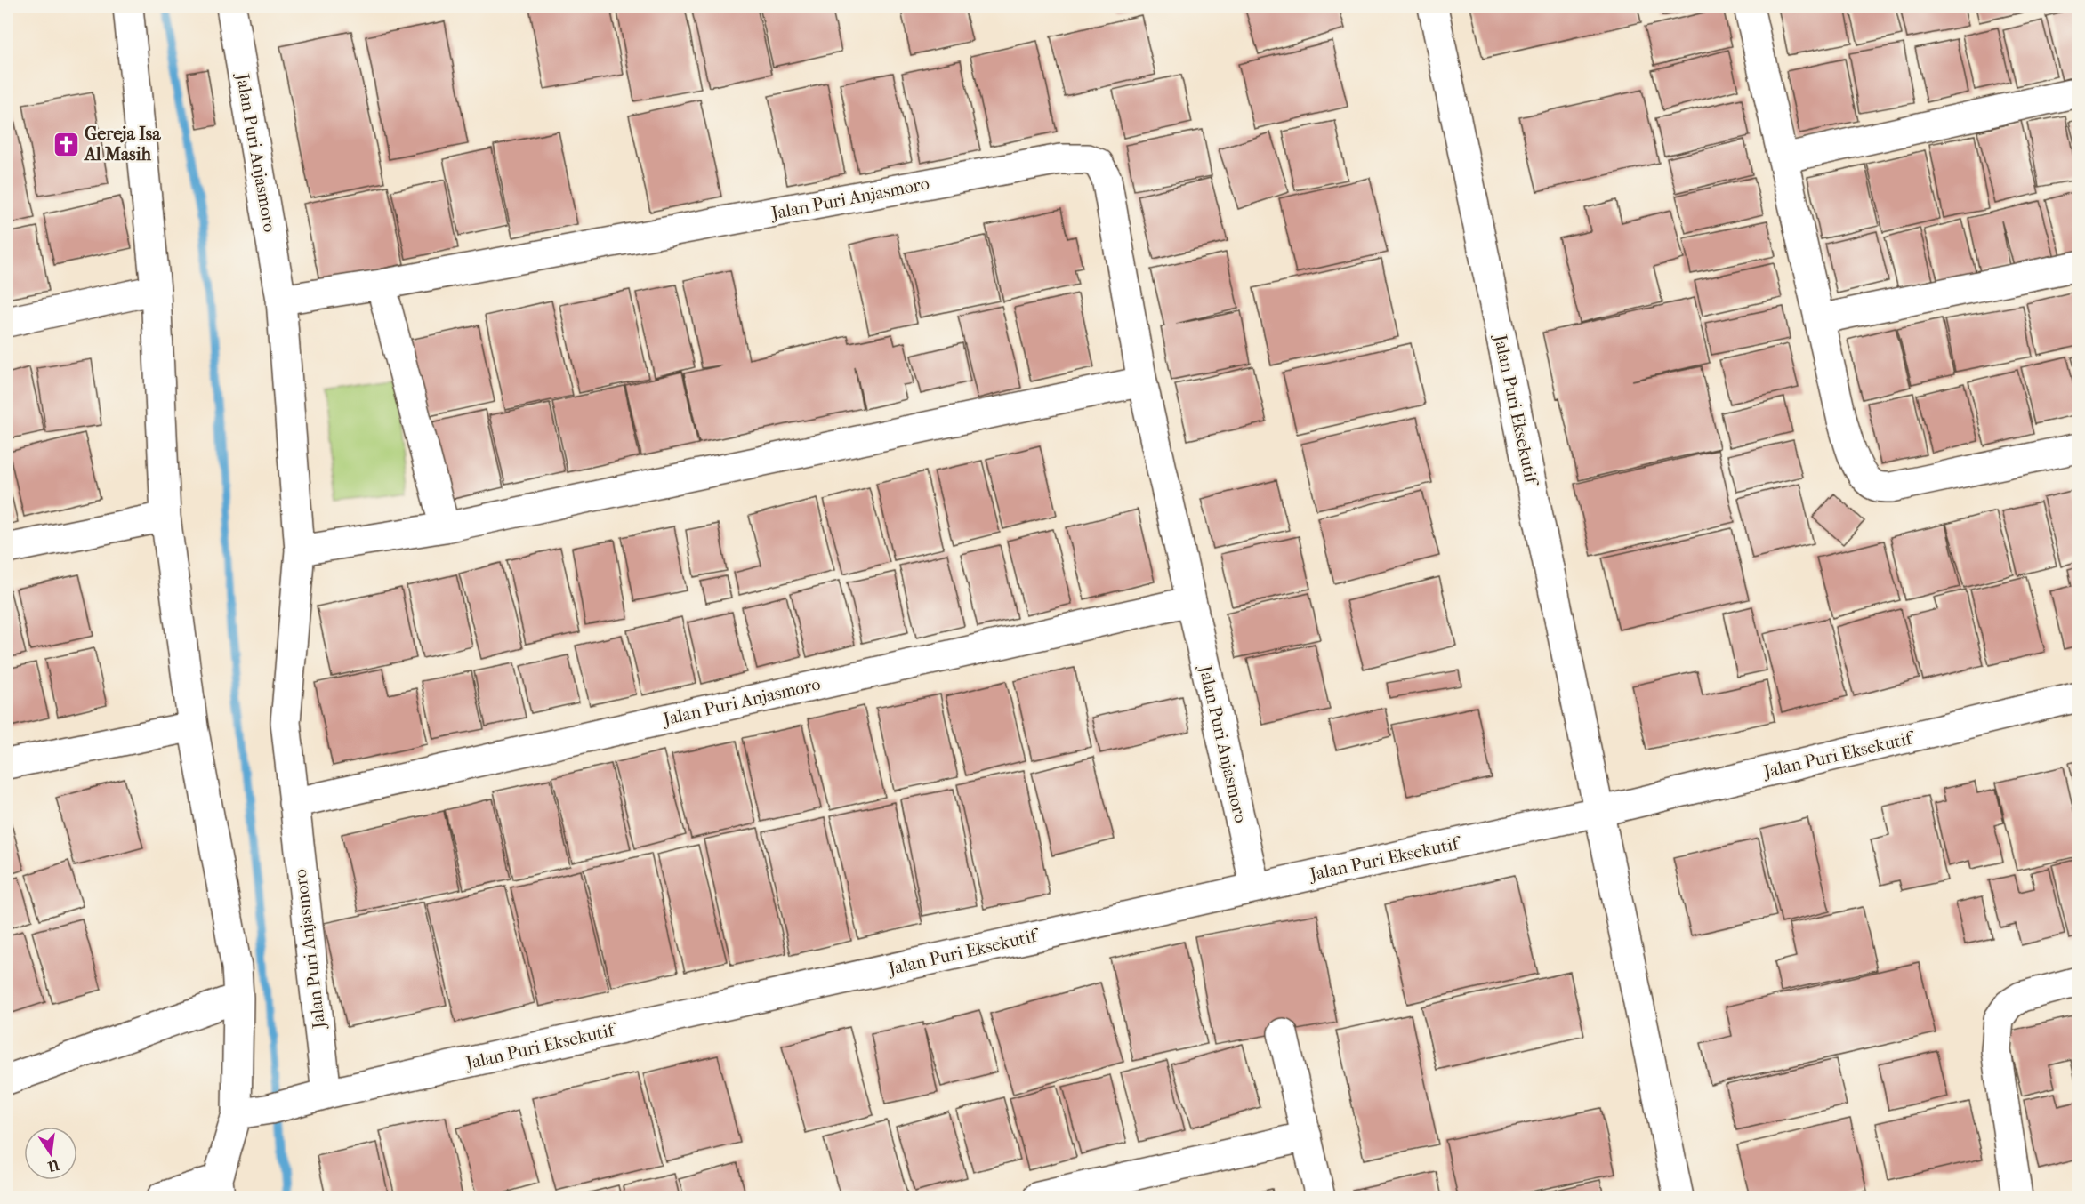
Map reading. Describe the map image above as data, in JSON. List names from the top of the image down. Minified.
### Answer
{"streets":{"street":["Jalan Puri Anjasmoro","Jalan Puri Eksekutif"]},"crossings":[["Jalan Puri Anjasmoro","Jalan Puri Eksekutif"]],"places":{"church":["Gereja Isa Al Masih"]},"north":"bottom"}
